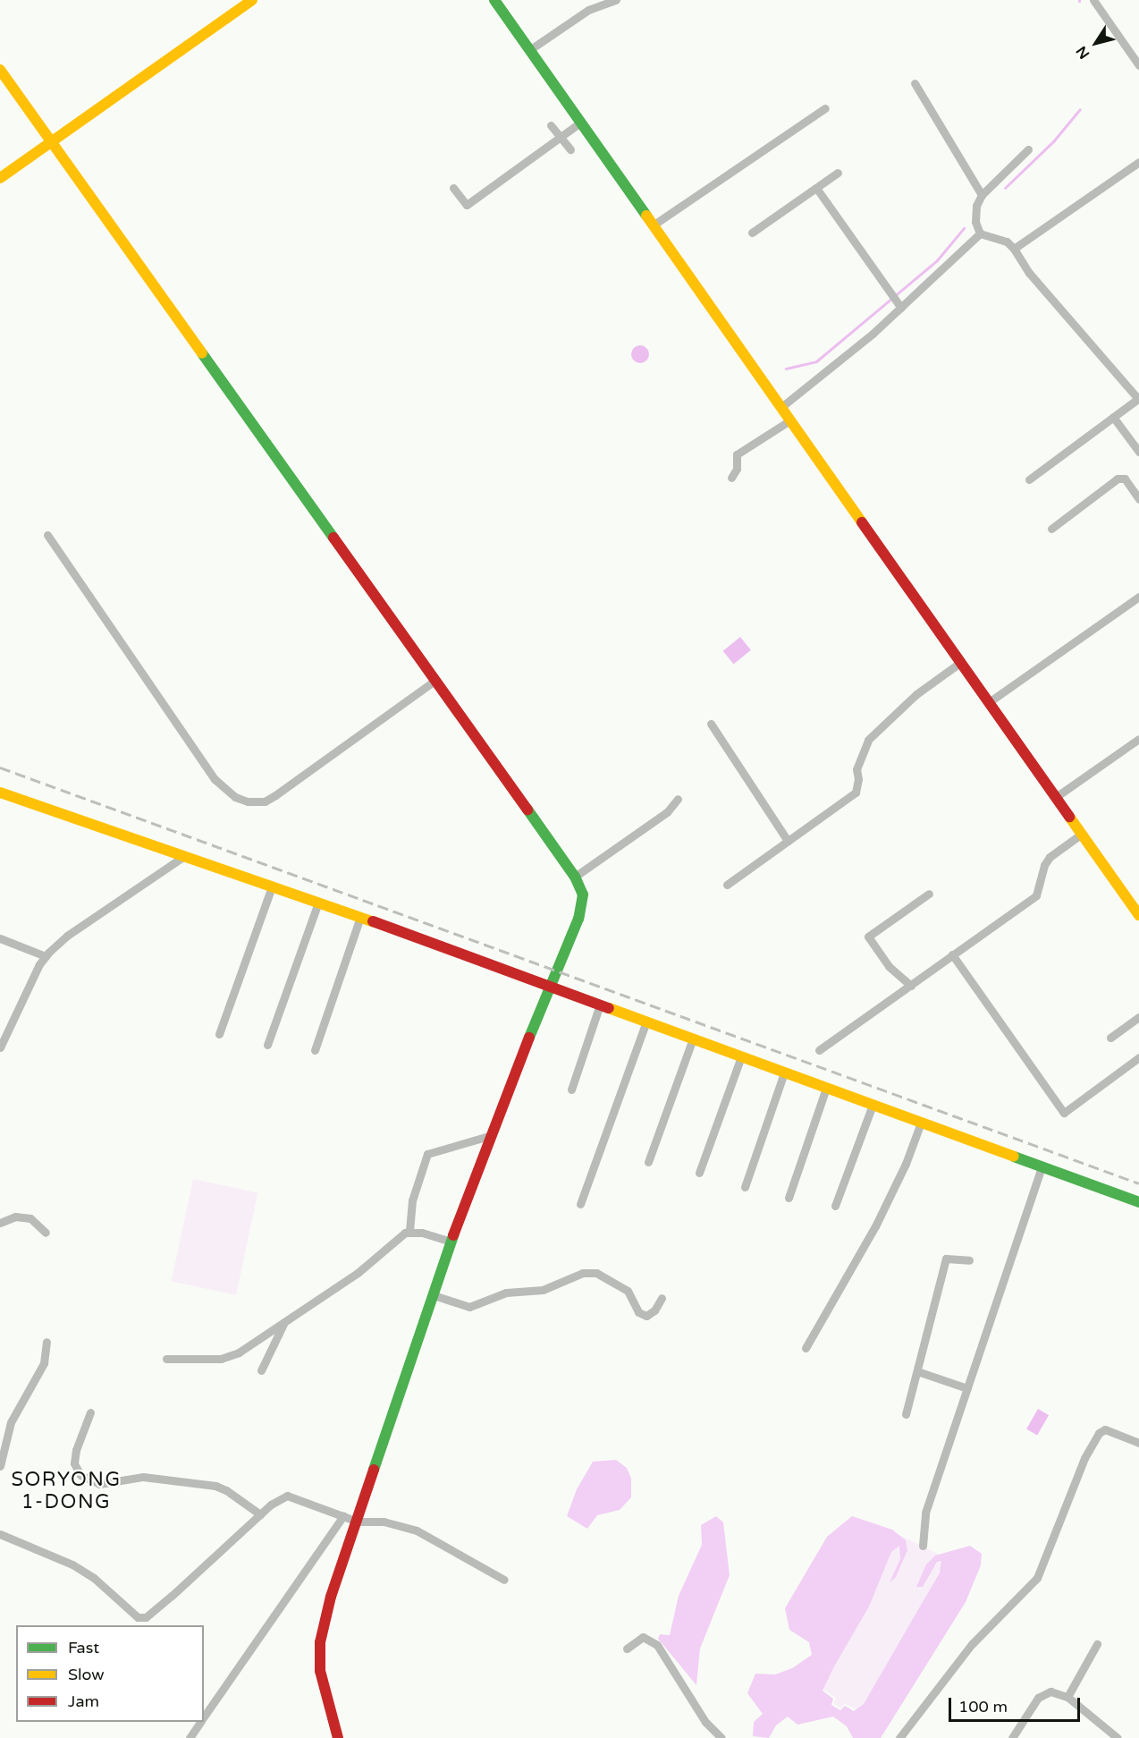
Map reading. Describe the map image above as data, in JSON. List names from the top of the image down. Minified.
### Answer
{"districts":["SORYONG 1-DONG"],"legend":["Fast","Slow","Jam"],"scale_bar":"100 m","north":"bottom left"}
